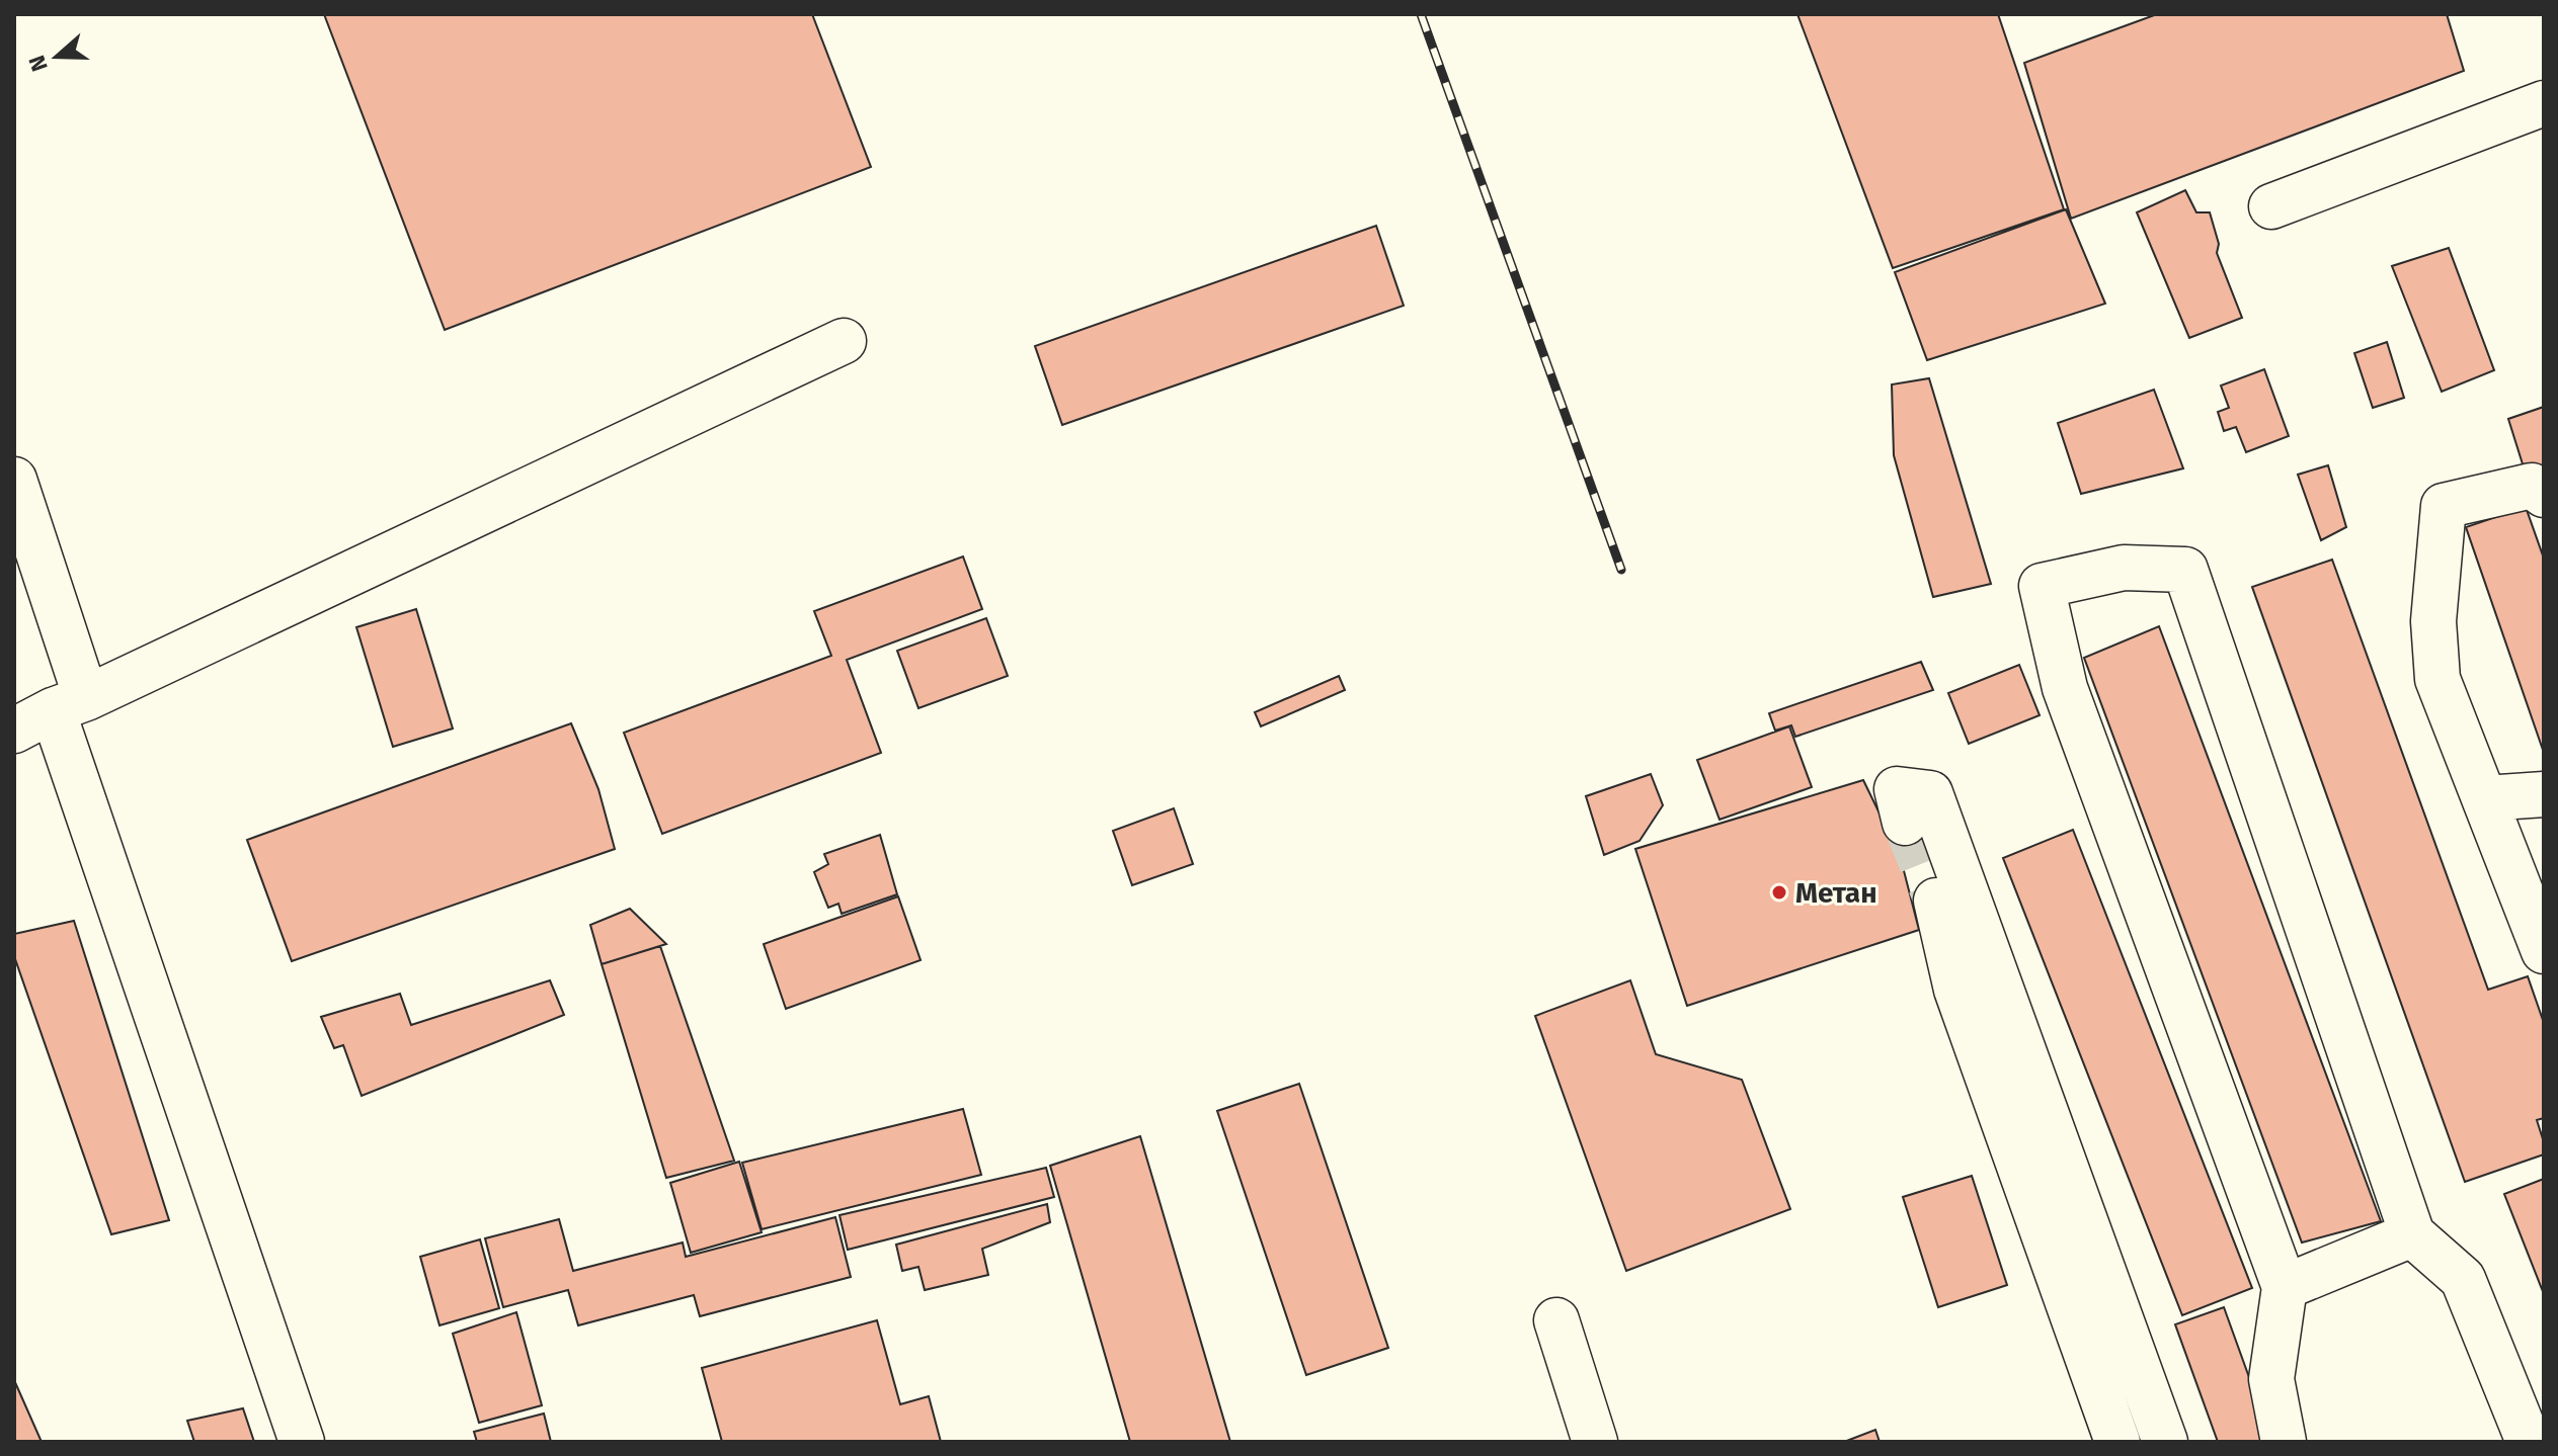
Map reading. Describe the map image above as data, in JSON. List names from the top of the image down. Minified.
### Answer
{"places":["Метан"],"north":"left"}
